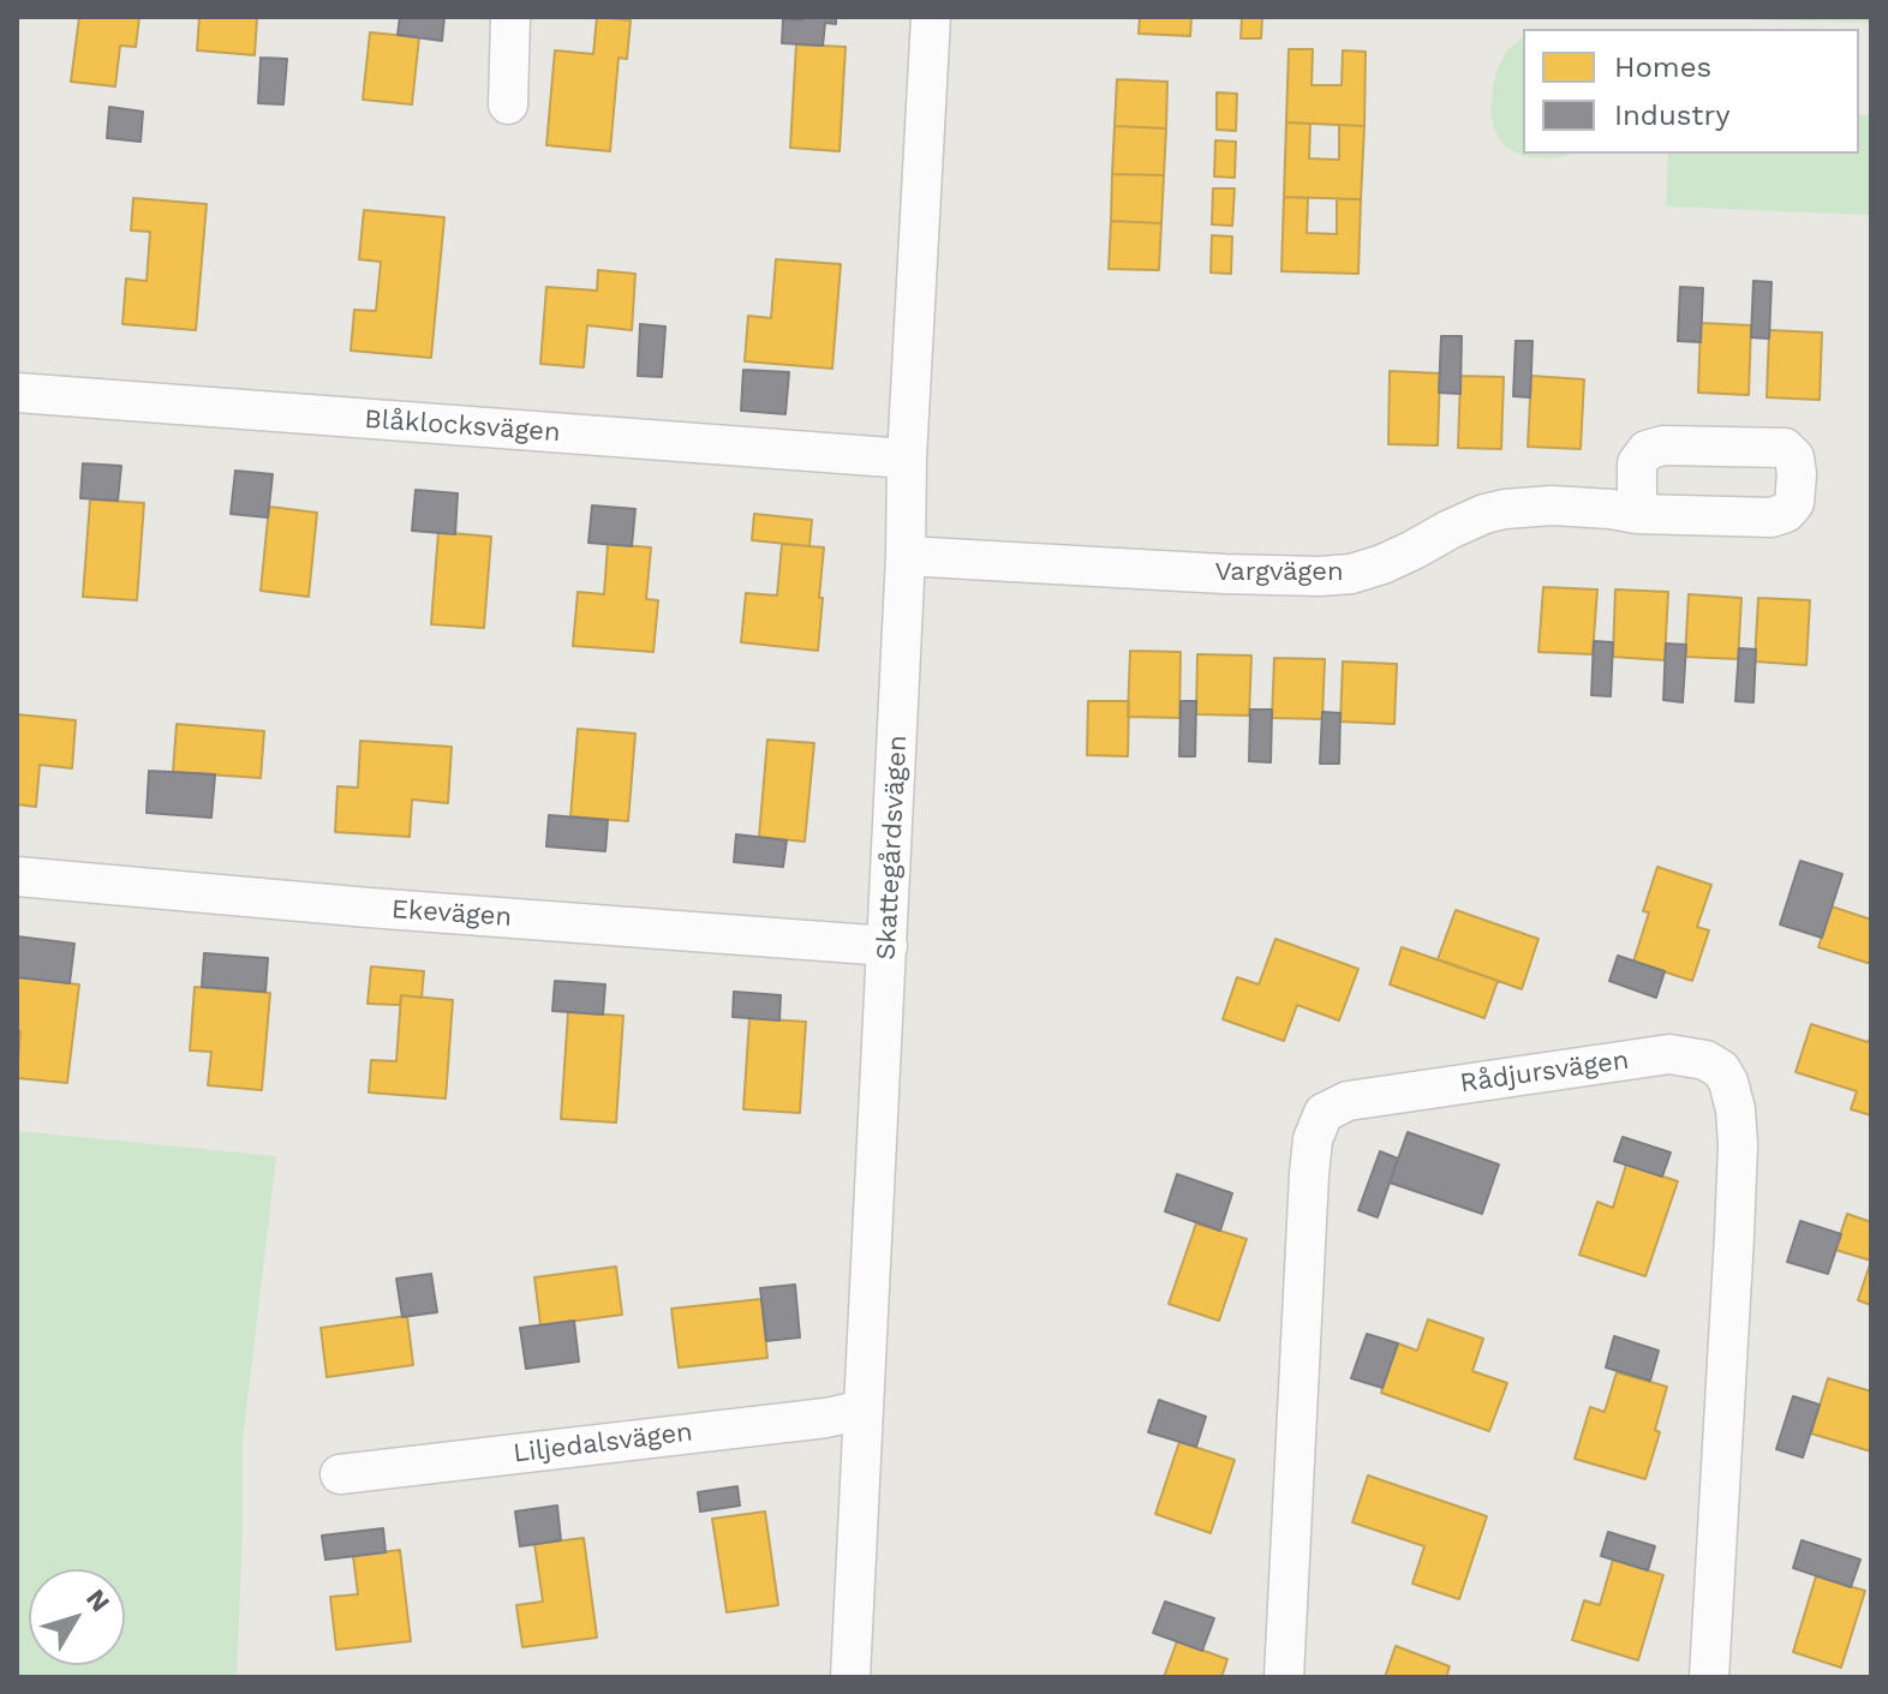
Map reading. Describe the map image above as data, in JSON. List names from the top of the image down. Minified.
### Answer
{"streets":{"street":["Blåklocksvägen","Vargvägen","Skattegårdsvägen","Ekevägen","Rådjursvägen","Liljedalsvägen"]},"crossings":[["Blåklocksvägen","Skattegårdsvägen"],["Vargvägen","Skattegårdsvägen"],["Skattegårdsvägen","Ekevägen"],["Skattegårdsvägen","Liljedalsvägen"]],"legend":["Homes","Industry"],"north":"top right"}
